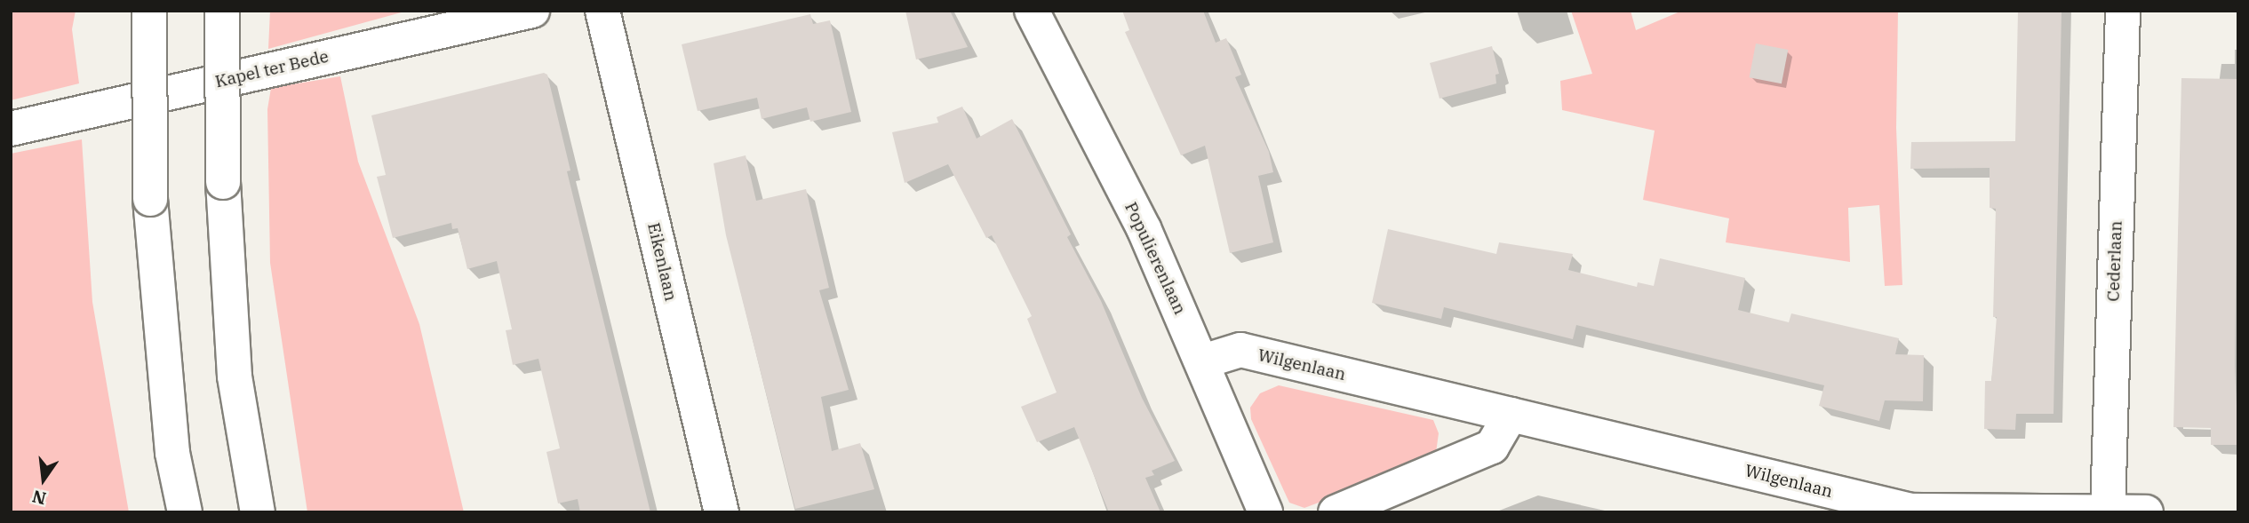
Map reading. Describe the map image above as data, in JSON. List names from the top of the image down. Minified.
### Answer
{"streets":{"main road":["Kapel ter Bede","Populierenlaan","Cederlaan","Eikenlaan","Wilgenlaan"]},"crossings":[["Populierenlaan","Wilgenlaan"],["Cederlaan","Wilgenlaan"]],"north":"bottom"}
